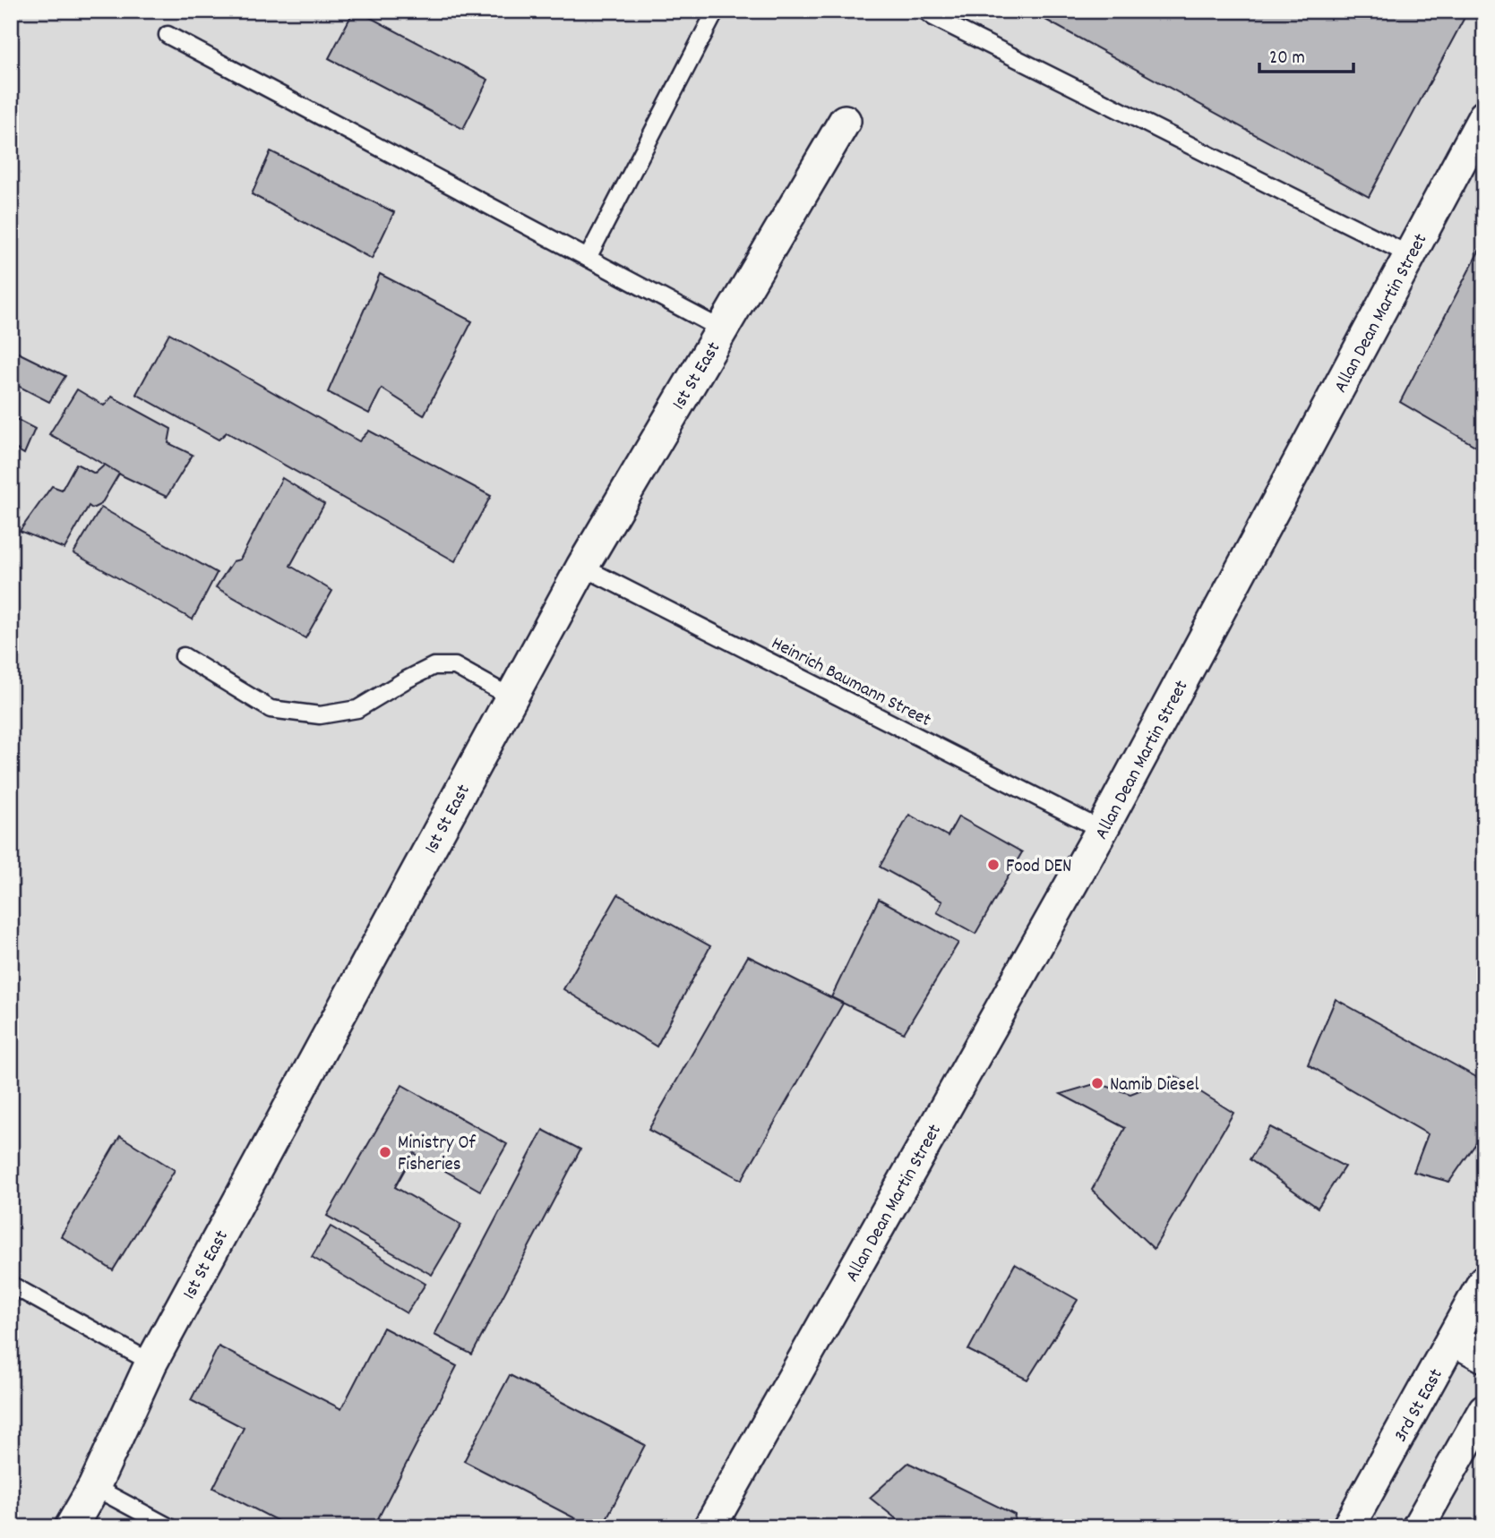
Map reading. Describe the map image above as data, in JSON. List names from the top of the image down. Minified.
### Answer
{"streets":{"street":["Allan Dean Martin Street","1st St East","3rd St East"],"lane":["Heinrich Baumann Street"]},"crossings":[["Allan Dean Martin Street","Heinrich Baumann Street"],["1st St East","Heinrich Baumann Street"]],"places":["Food DEN","Namib Diesel","Ministry Of Fisheries"],"scale_bar":"20 m"}
